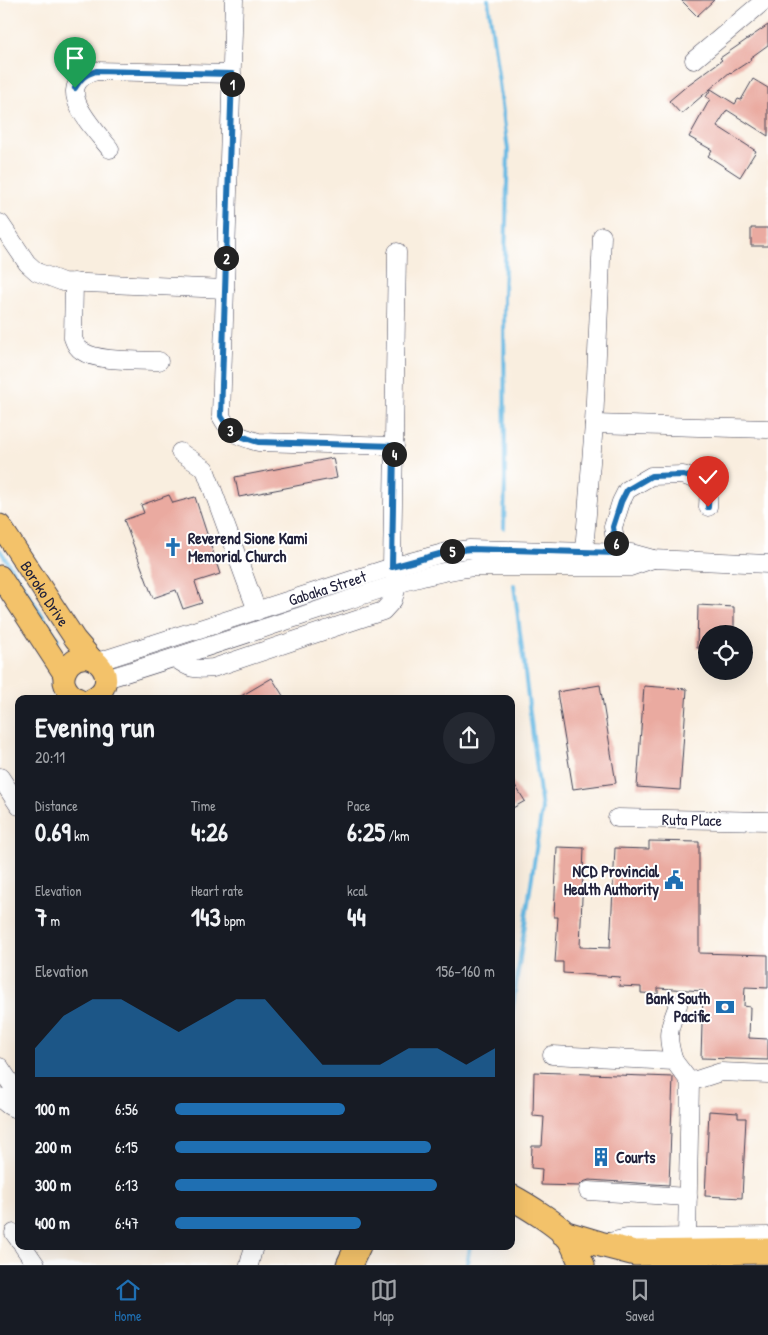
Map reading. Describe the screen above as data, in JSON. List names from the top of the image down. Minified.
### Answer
{"streets":{"main road":["Boroko Drive"],"street":["Gabaka Street","Ruta Place"]},"crossings":[["Gabaka Street","Boroko Drive"]],"places":{"church":["Reverend Sione Kami Memorial Church"],"public building":["NCD Provincial Health Authority"],"bank":["Bank South Pacific"],"building":["Courts"]},"page":{"pins":["1","2","3","4","6","5"],"heading":["Evening run","20:11"],"stats":[["Distance","0.69 km"],["Time","4:26"],["Pace","6:25 /km"],["Elevation","7 m"],["Heart rate","143 bpm"],["kcal","44"]],"chart":["Elevation","156–160 m"],"list":[{"name":"100 m","note":"6:56"},{"name":"200 m","note":"6:15"},{"name":"300 m","note":"6:13"},{"name":"400 m","note":"6:47"}],"tabs":["Home","Map","Saved"]}}
